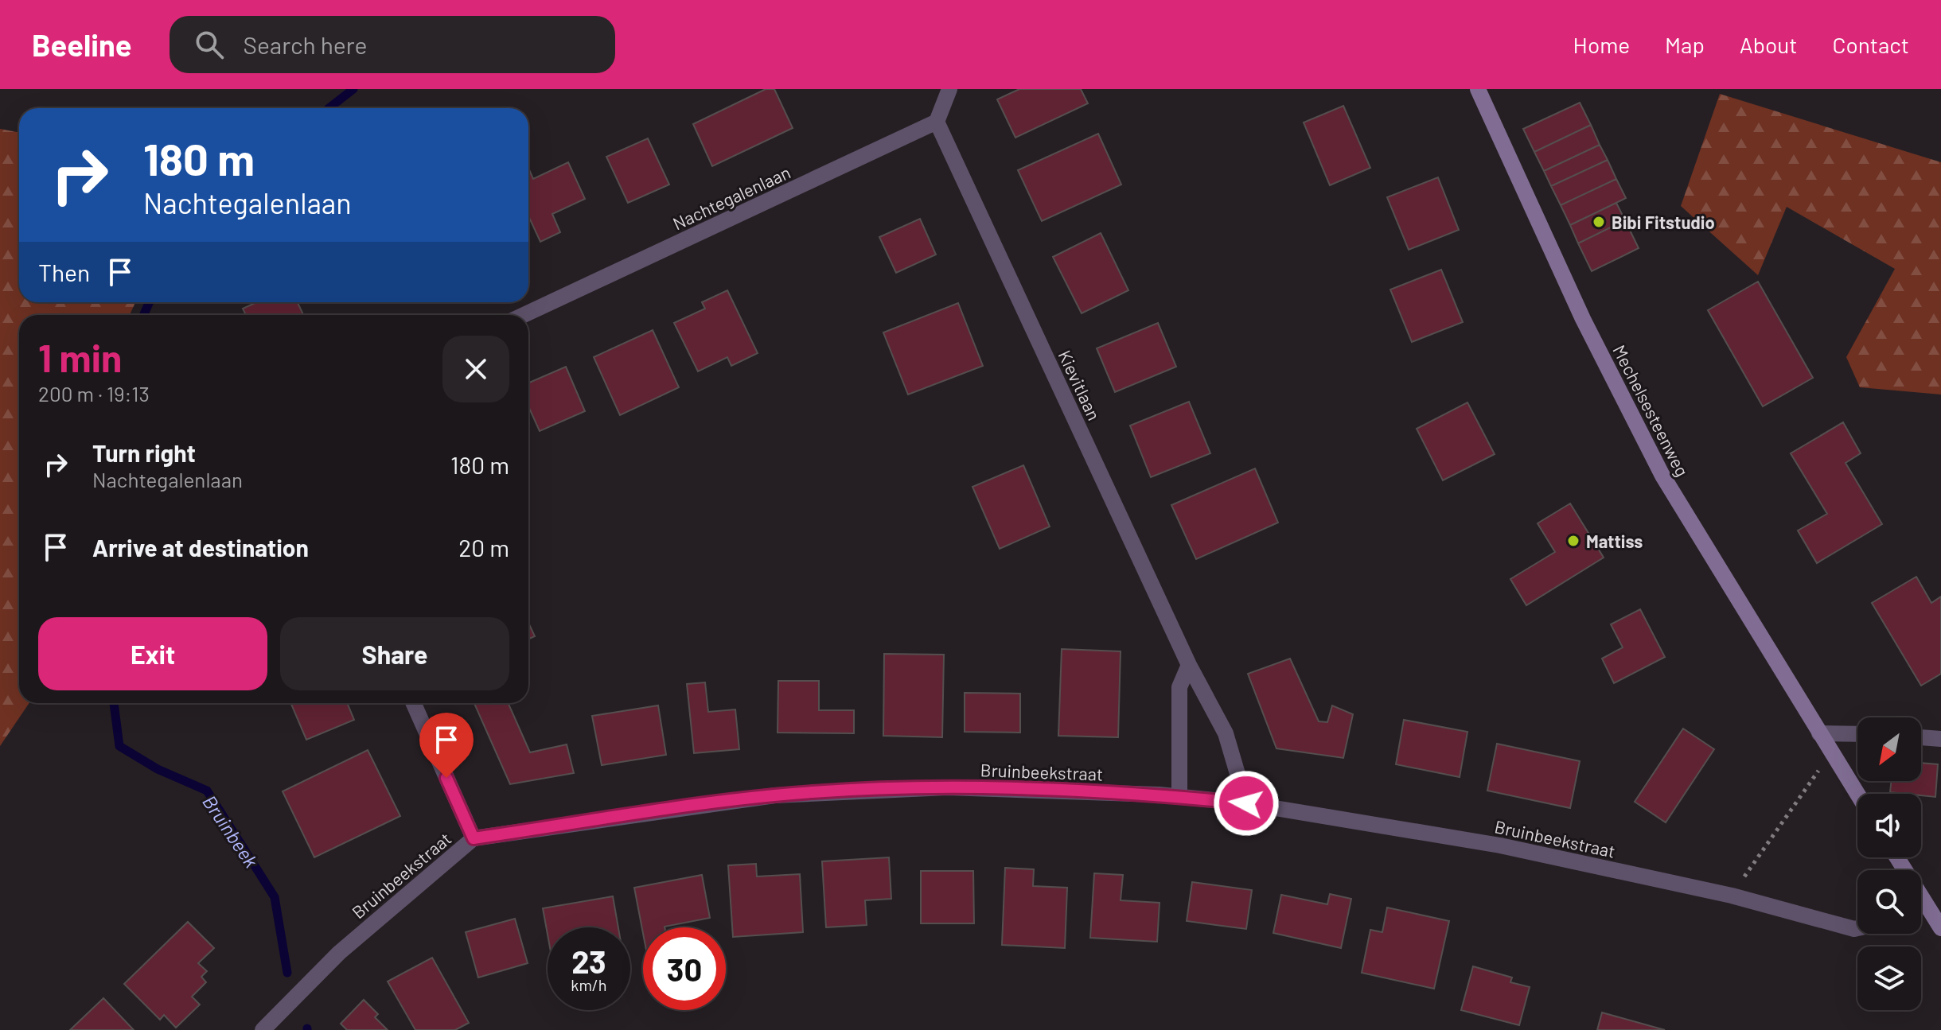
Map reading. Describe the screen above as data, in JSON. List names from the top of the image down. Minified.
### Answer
{"streets":{"street":["Nachtegalenlaan","Kievitlaan","Mechelsesteenweg","Bruinbeekstraat"]},"crossings":[["Nachtegalenlaan","Kievitlaan"],["Kievitlaan","Bruinbeekstraat"]],"water":["Bruinbeek"],"places":["Bibi Fitstudio","Mattiss"],"north":"bottom left","page":{"header":"Beeline","search":"Search here","nav":["Home","Map","About","Contact"],"turn":["180 m","Nachtegalenlaan"],"then":"Then","heading":["1 min","200 m · 19:13"],"list":[{"name":"Turn right","note":"Nachtegalenlaan","value":"180 m"},{"name":"Arrive at destination","value":"20 m"}],"buttons":["Exit","Share"],"speed":"23 km/h","limit":"30"}}
